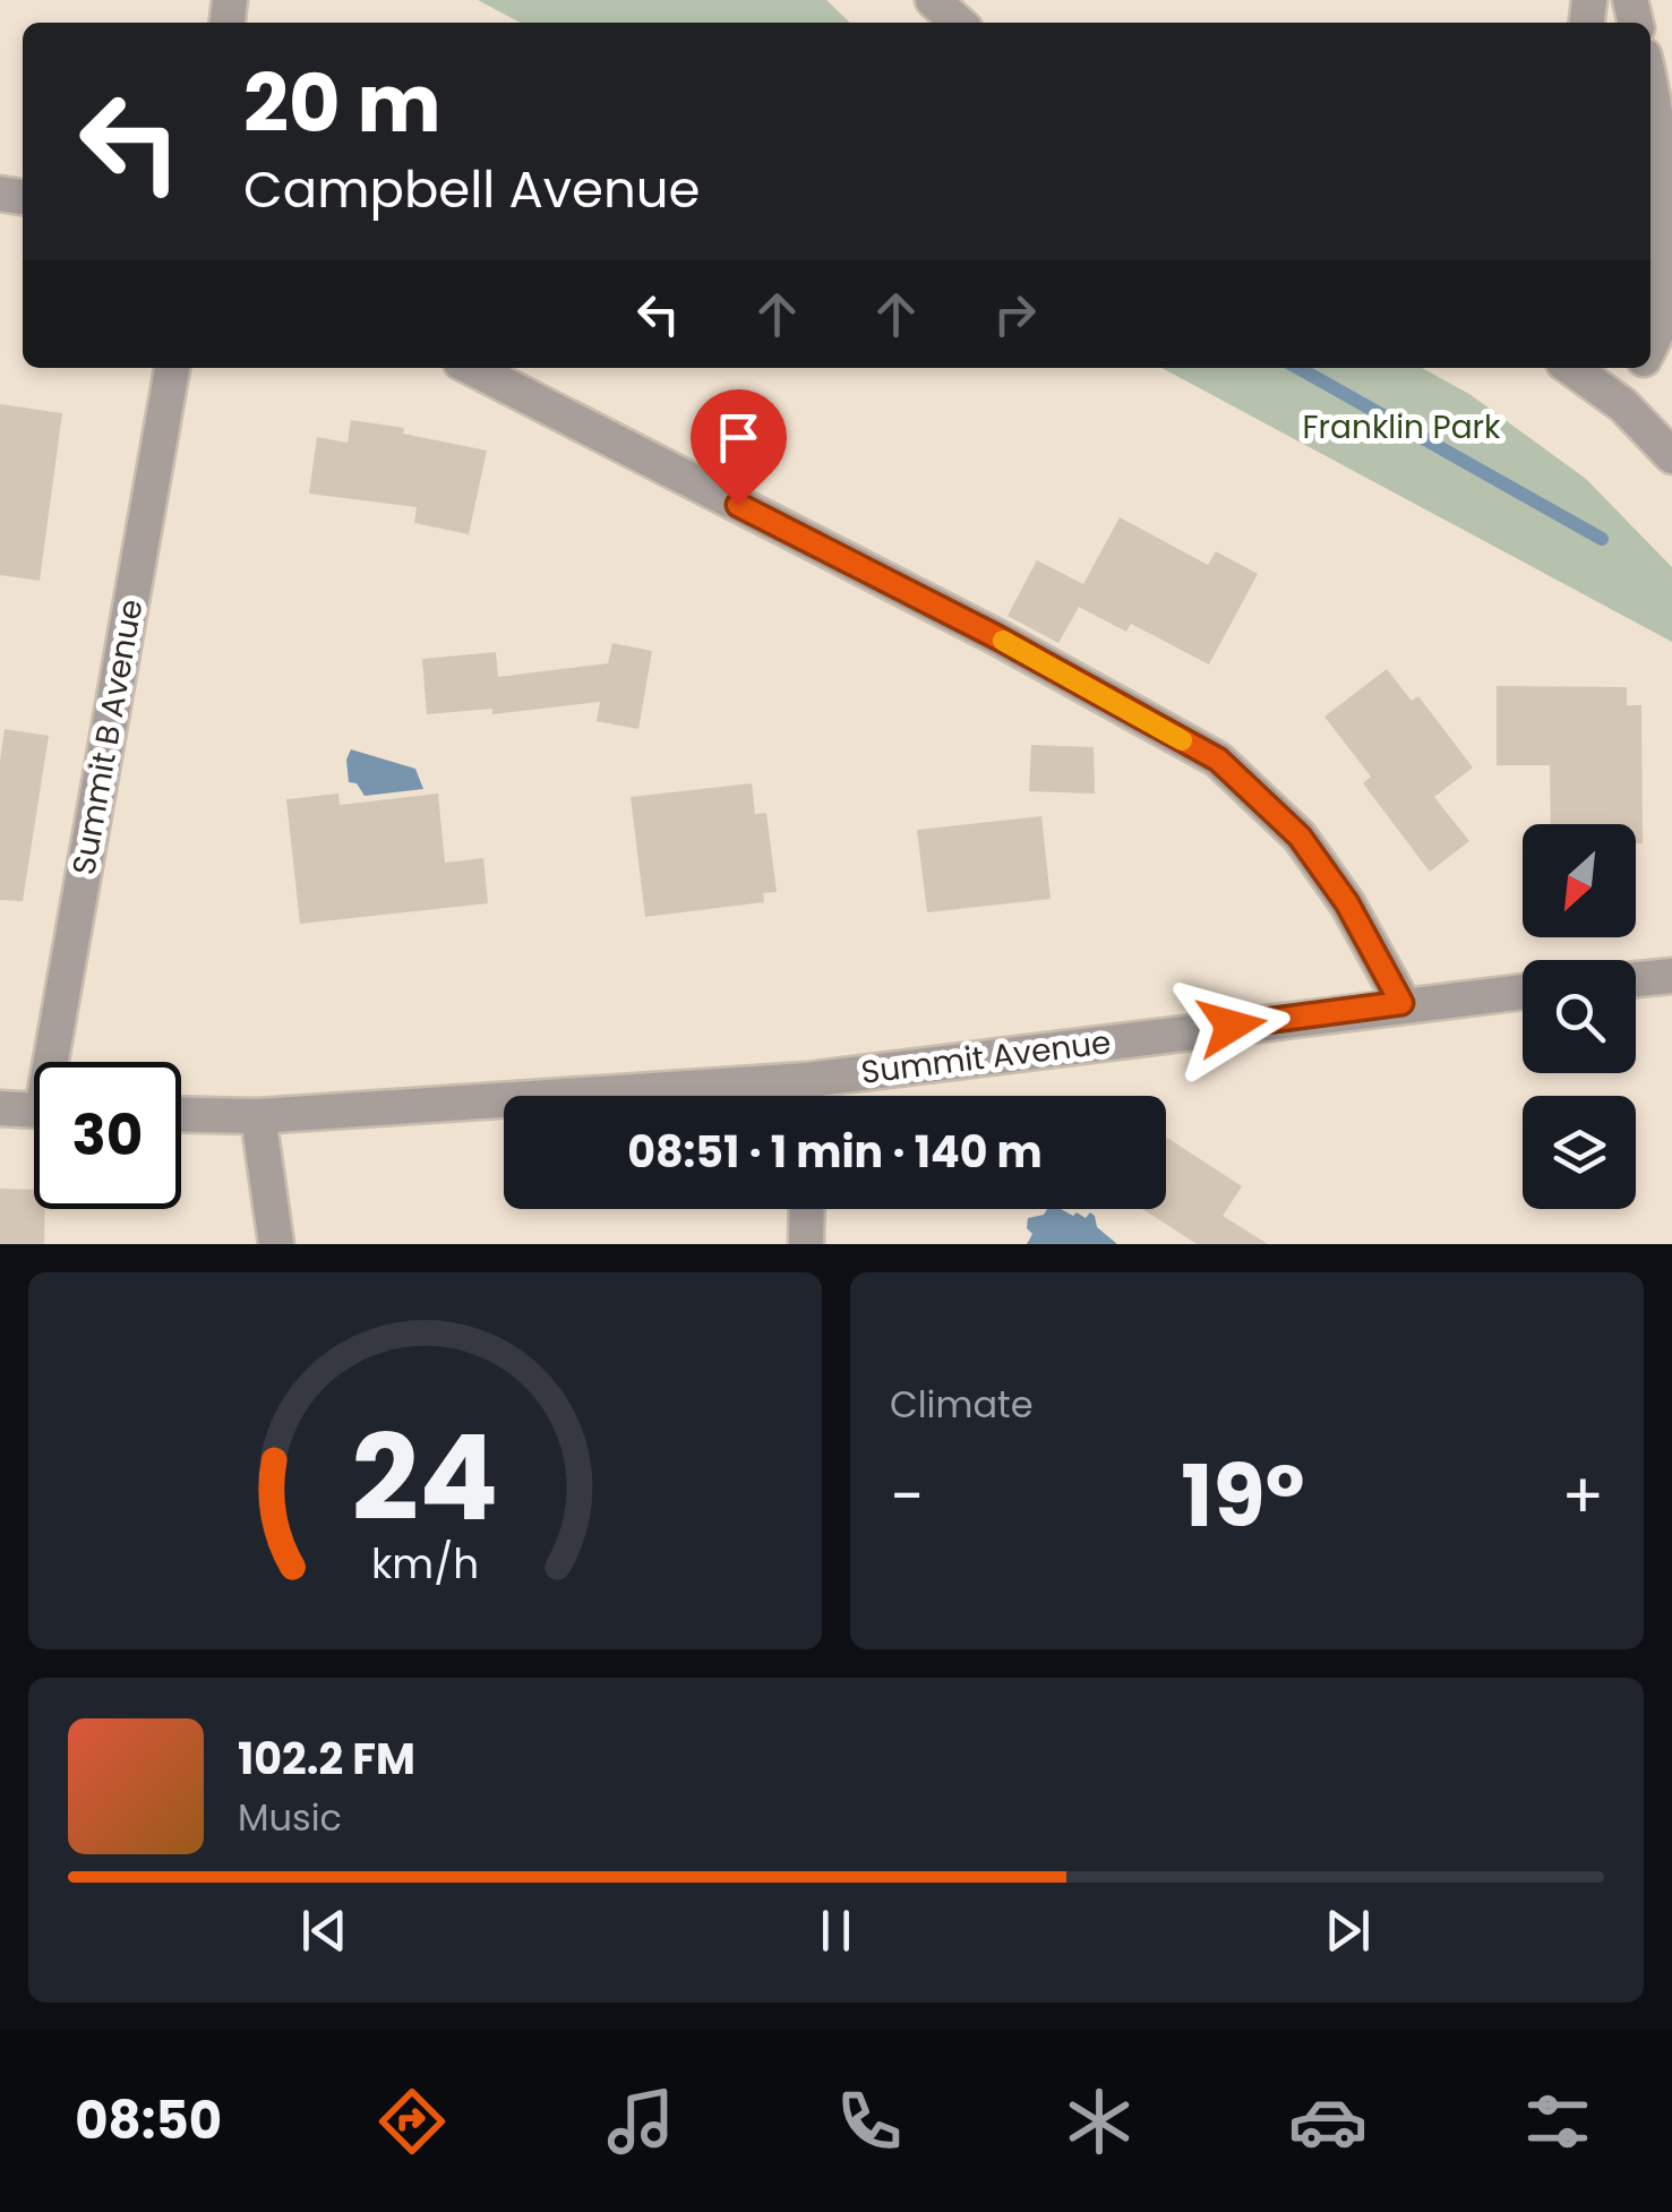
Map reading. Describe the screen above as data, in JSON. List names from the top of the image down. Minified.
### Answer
{"streets":{"street":["Summit B Avenue","Summit Avenue"]},"parks":["Franklin Park"],"north":"bottom left","page":{"turn":["20 m","Campbell Avenue"],"limit":"30","trip":"08:51 · 1 min · 140 m","tile":"Climate","heat":["−","19°","+"],"song":["102.2 FM","Music"],"tabs":"08:50","gauge":["24","km/h"]}}
